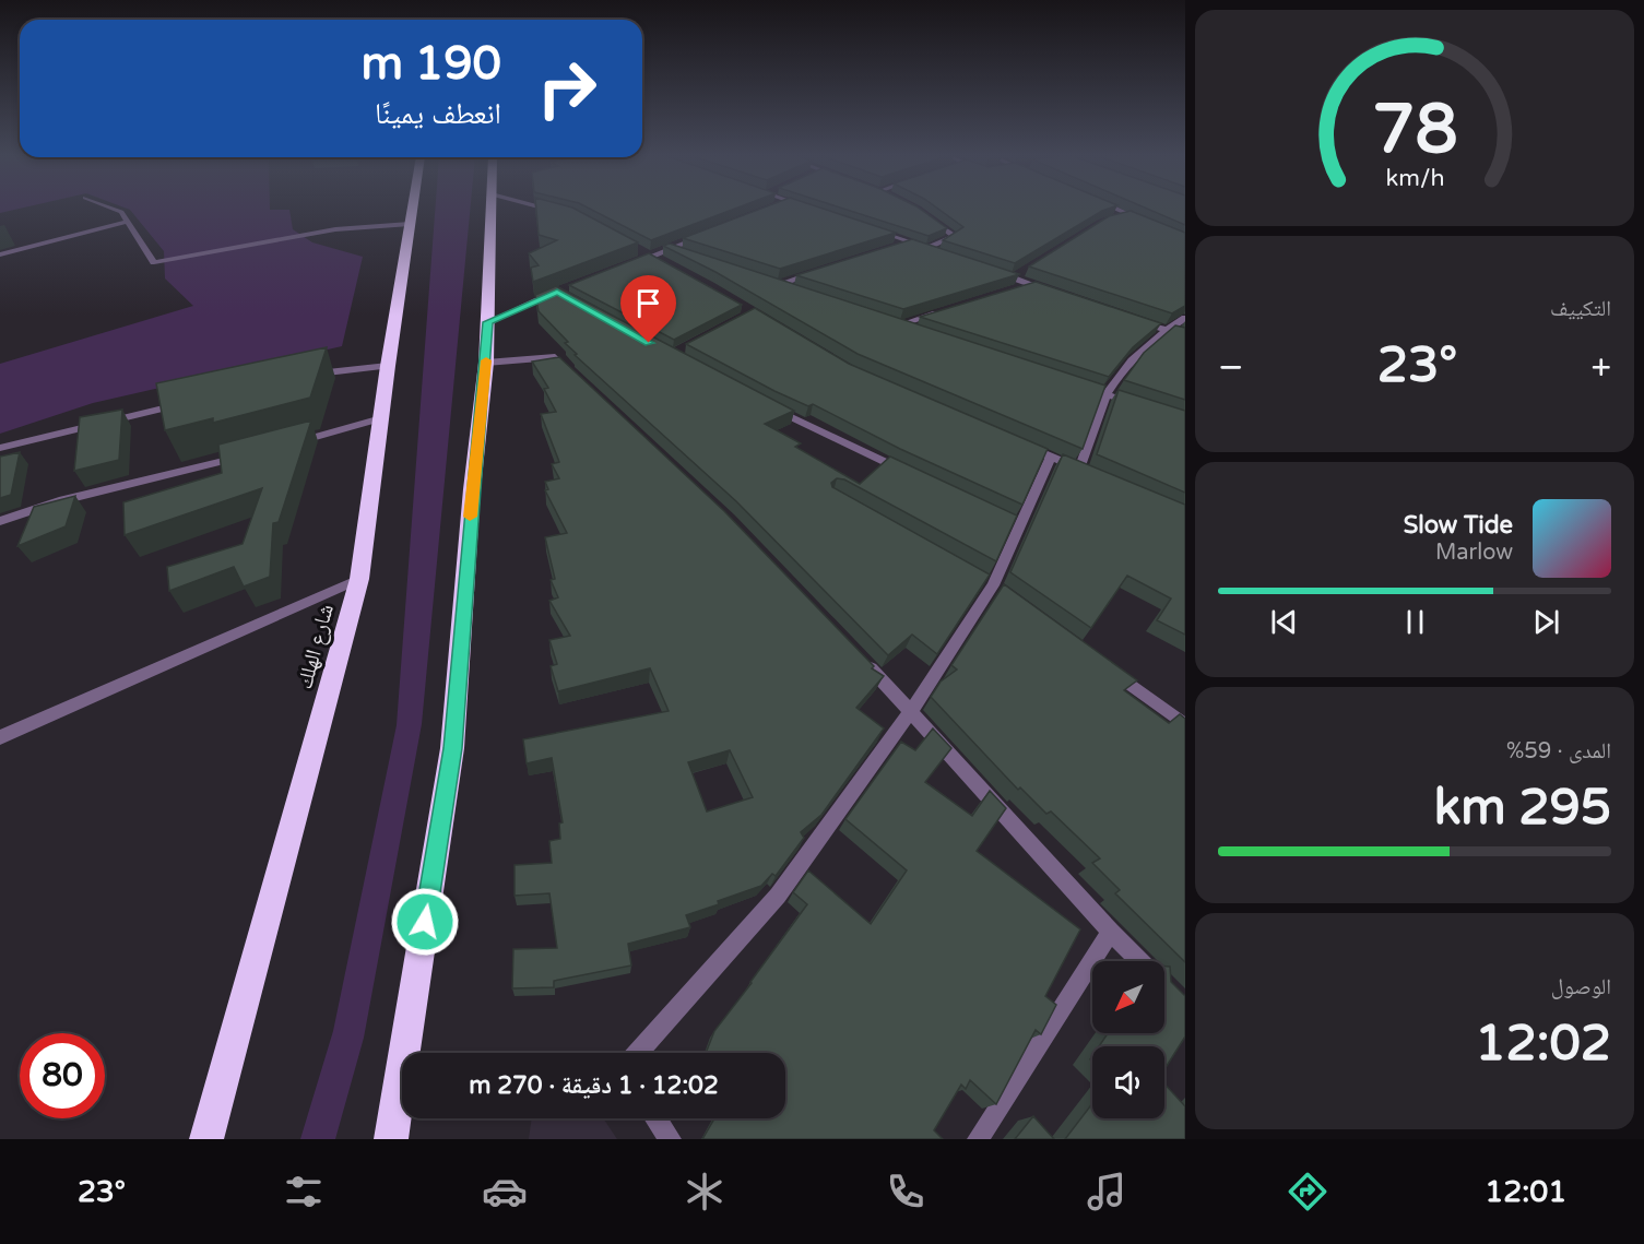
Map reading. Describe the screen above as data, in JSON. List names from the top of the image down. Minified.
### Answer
{"streets":{"highway":["شارع الهلك"]},"north":"bottom left","page":{"turn":["190 m","انعطف يمينًا"],"tile":["التكييف",["المدى · 59%","295 km"],["الوصول","12:02"]],"heat":["−","23°","+"],"song":["Slow Tide","Marlow"],"limit":"80","trip":"12:02 · 1 دقيقة · 270 m","tabs":["12:01","23°"],"gauge":["78","km/h"]}}
